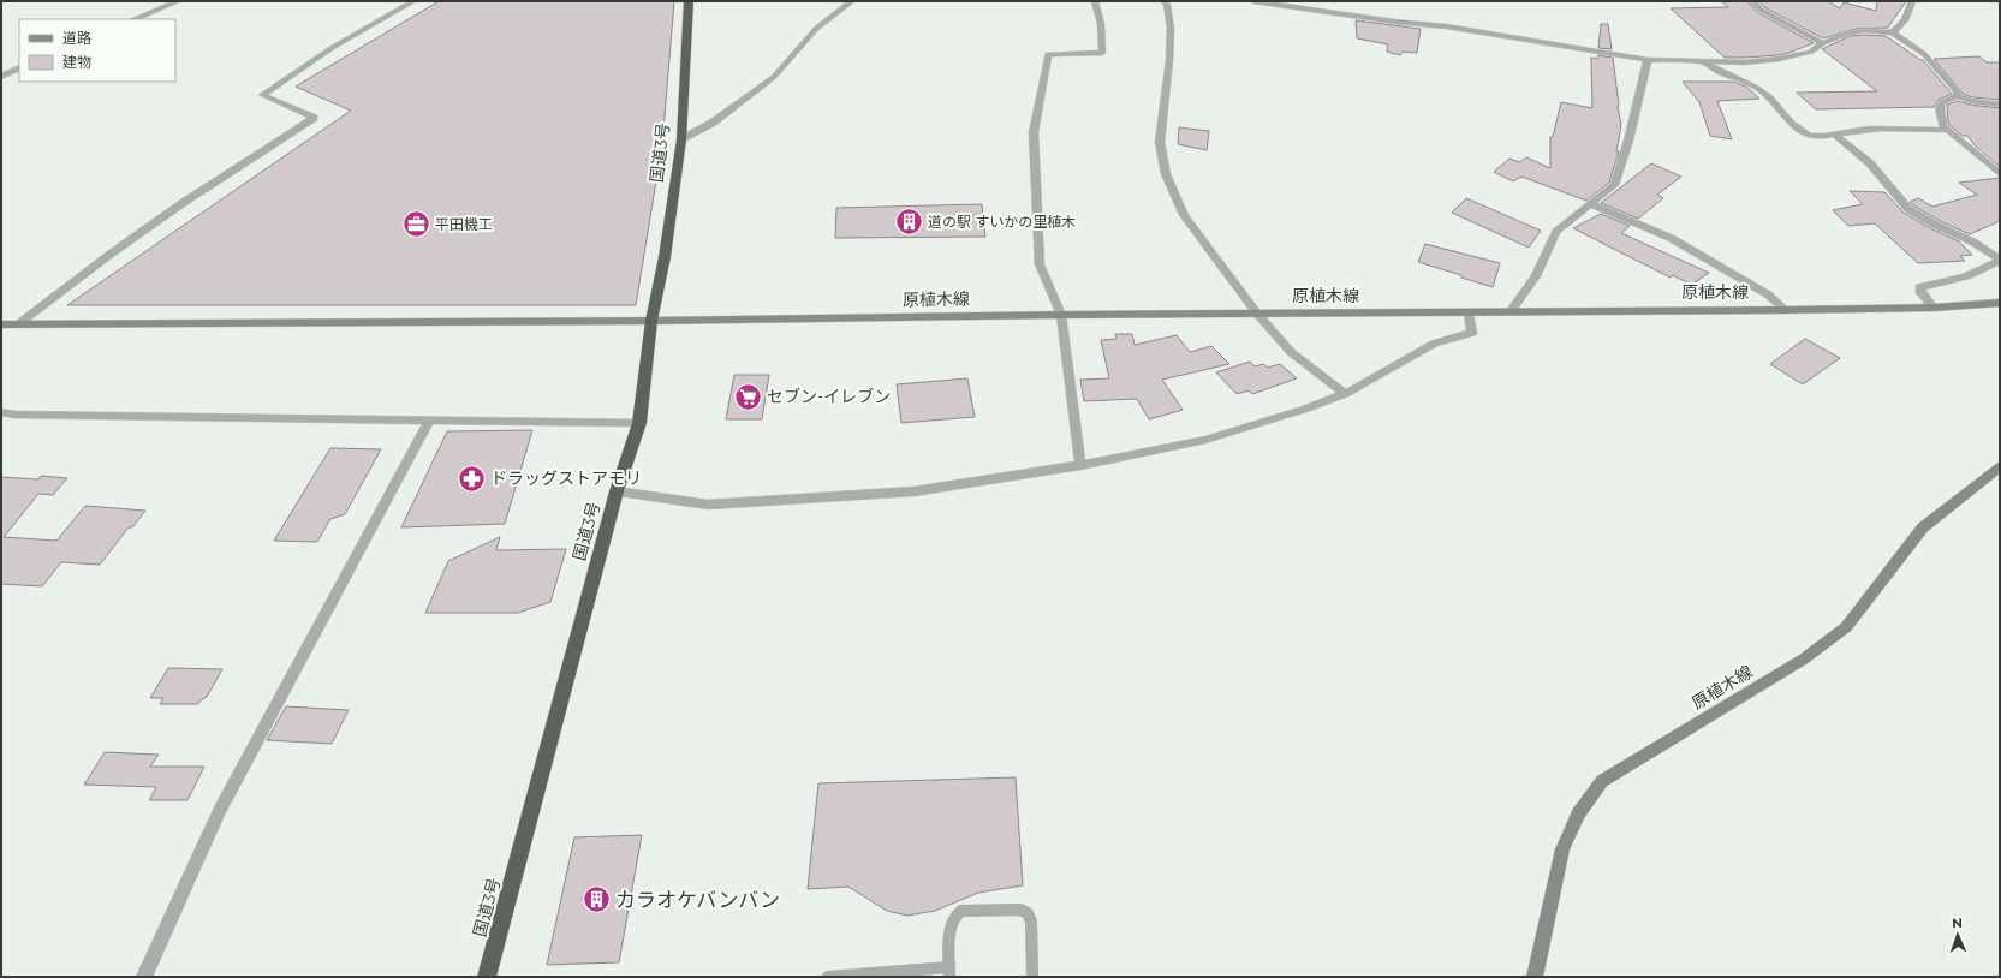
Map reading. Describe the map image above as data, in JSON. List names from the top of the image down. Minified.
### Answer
{"streets":{"highway":["国道3号"],"main road":["原植木線"]},"crossings":[["国道3号","原植木線"]],"places":{"building":["道の駅 すいかの里植木","カラオケバンバン"],"office":["平田機工"],"supermarket":["セブン-イレブン"],"pharmacy":["ドラッグストアモリ"]},"legend":["道路","建物"],"north":"top"}
